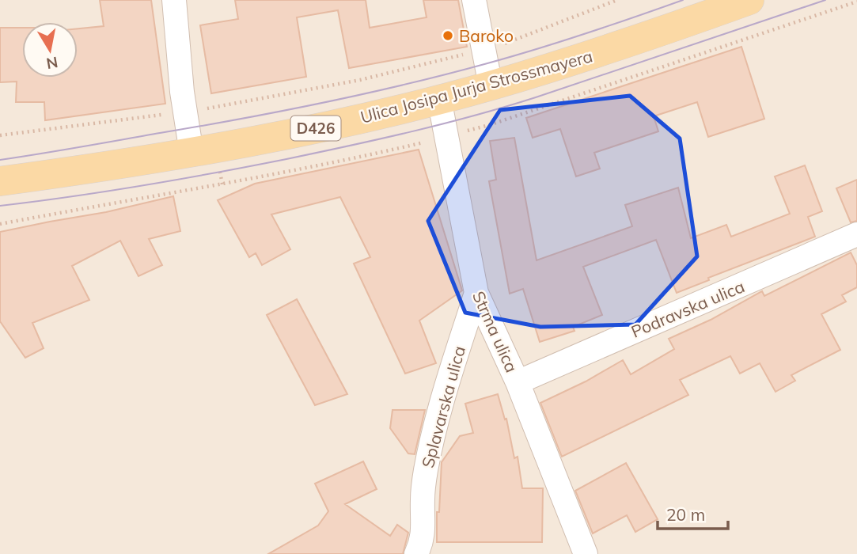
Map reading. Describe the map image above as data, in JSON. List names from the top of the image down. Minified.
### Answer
{"streets":{"main road":["Ulica Josipa Jurja Strossmayera","D426"],"street":["Podravska ulica","Strma ulica","Splavarska ulica"]},"crossings":[["Ulica Josipa Jurja Strossmayera","Strma ulica"],["Podravska ulica","Strma ulica"],["Strma ulica","Splavarska ulica"]],"places":["Baroko"],"scale_bar":"20 m","north":"bottom"}
